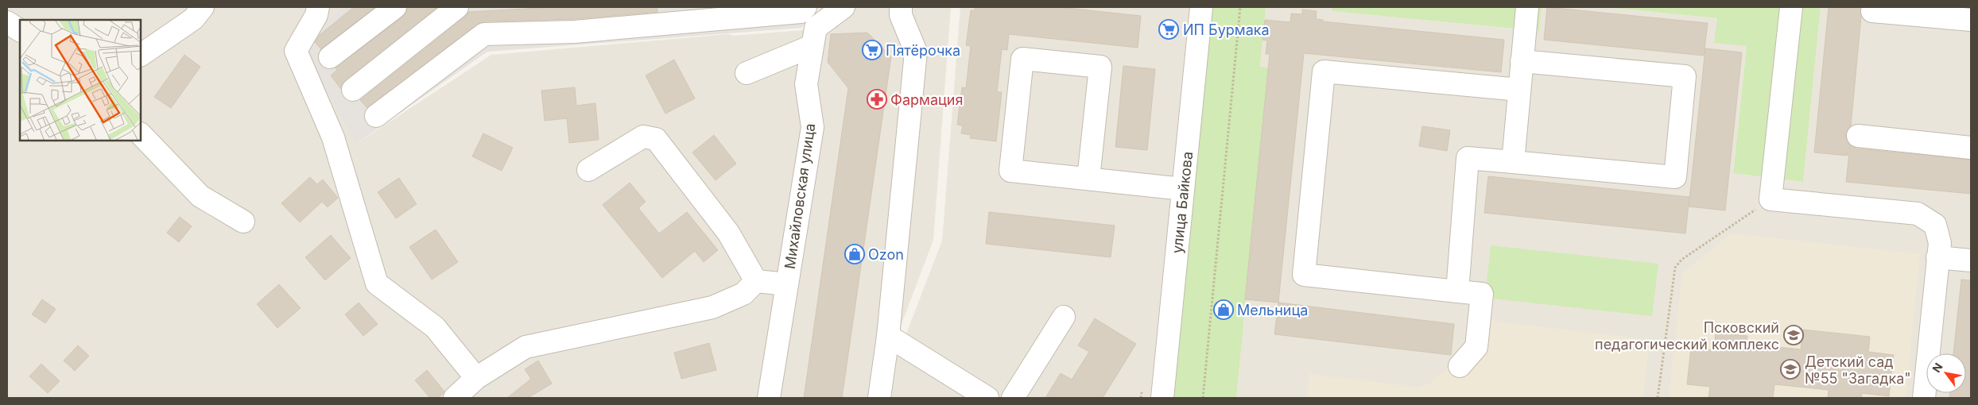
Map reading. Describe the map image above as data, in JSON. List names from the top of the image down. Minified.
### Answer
{"streets":{"street":["Михайловская улица","улица Байкова"]},"places":{"supermarket":["ИП Бурмака","Пятёрочка"],"pharmacy":["Фармация"],"shop":["Ozon","Мельница"],"school or university":["Псковский педагогический комплекс","Детский сад №55 \"Загадка\""]},"north":"top left"}
